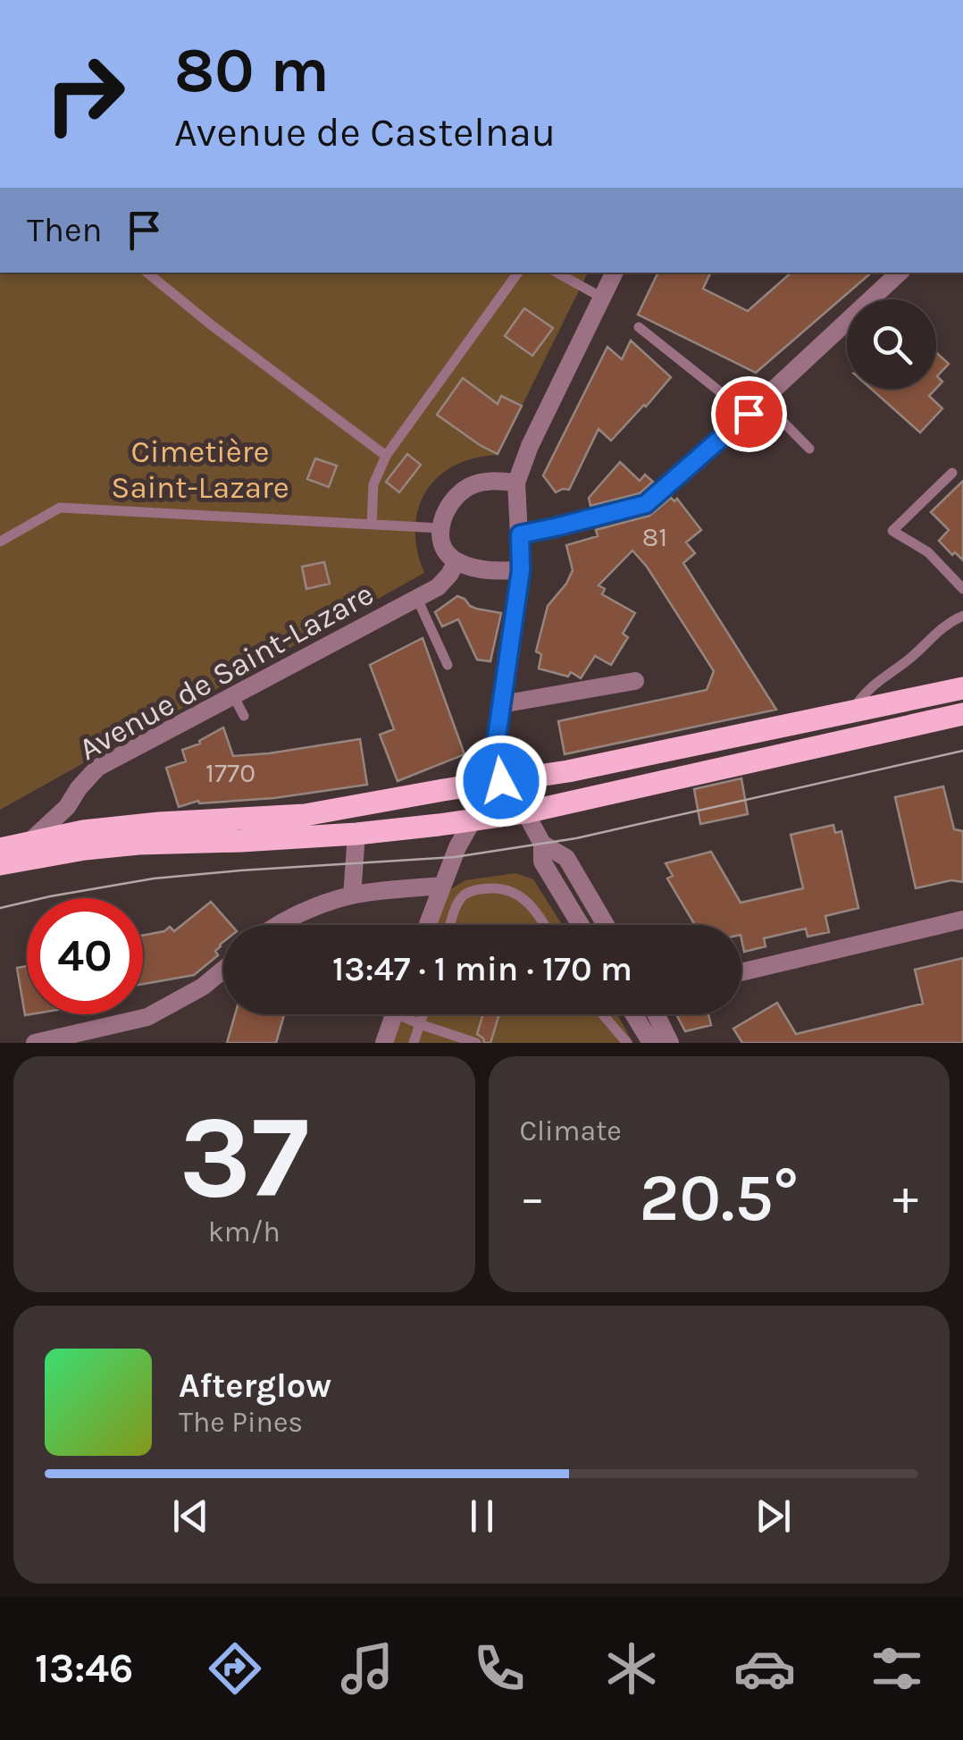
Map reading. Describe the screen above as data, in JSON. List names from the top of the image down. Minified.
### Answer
{"streets":{"street":["Avenue de Saint-Lazare"]},"parks":["Cimetière Saint-Lazare"],"house_numbers":["81","1770"],"page":{"turn":["80 m","Avenue de Castelnau"],"then":"Then","limit":"40","trip":"13:47 · 1 min · 170 m","tile":[["37","km/h"],"Climate"],"heat":["−","20.5°","+"],"song":["Afterglow","The Pines"],"tabs":"13:46"}}
